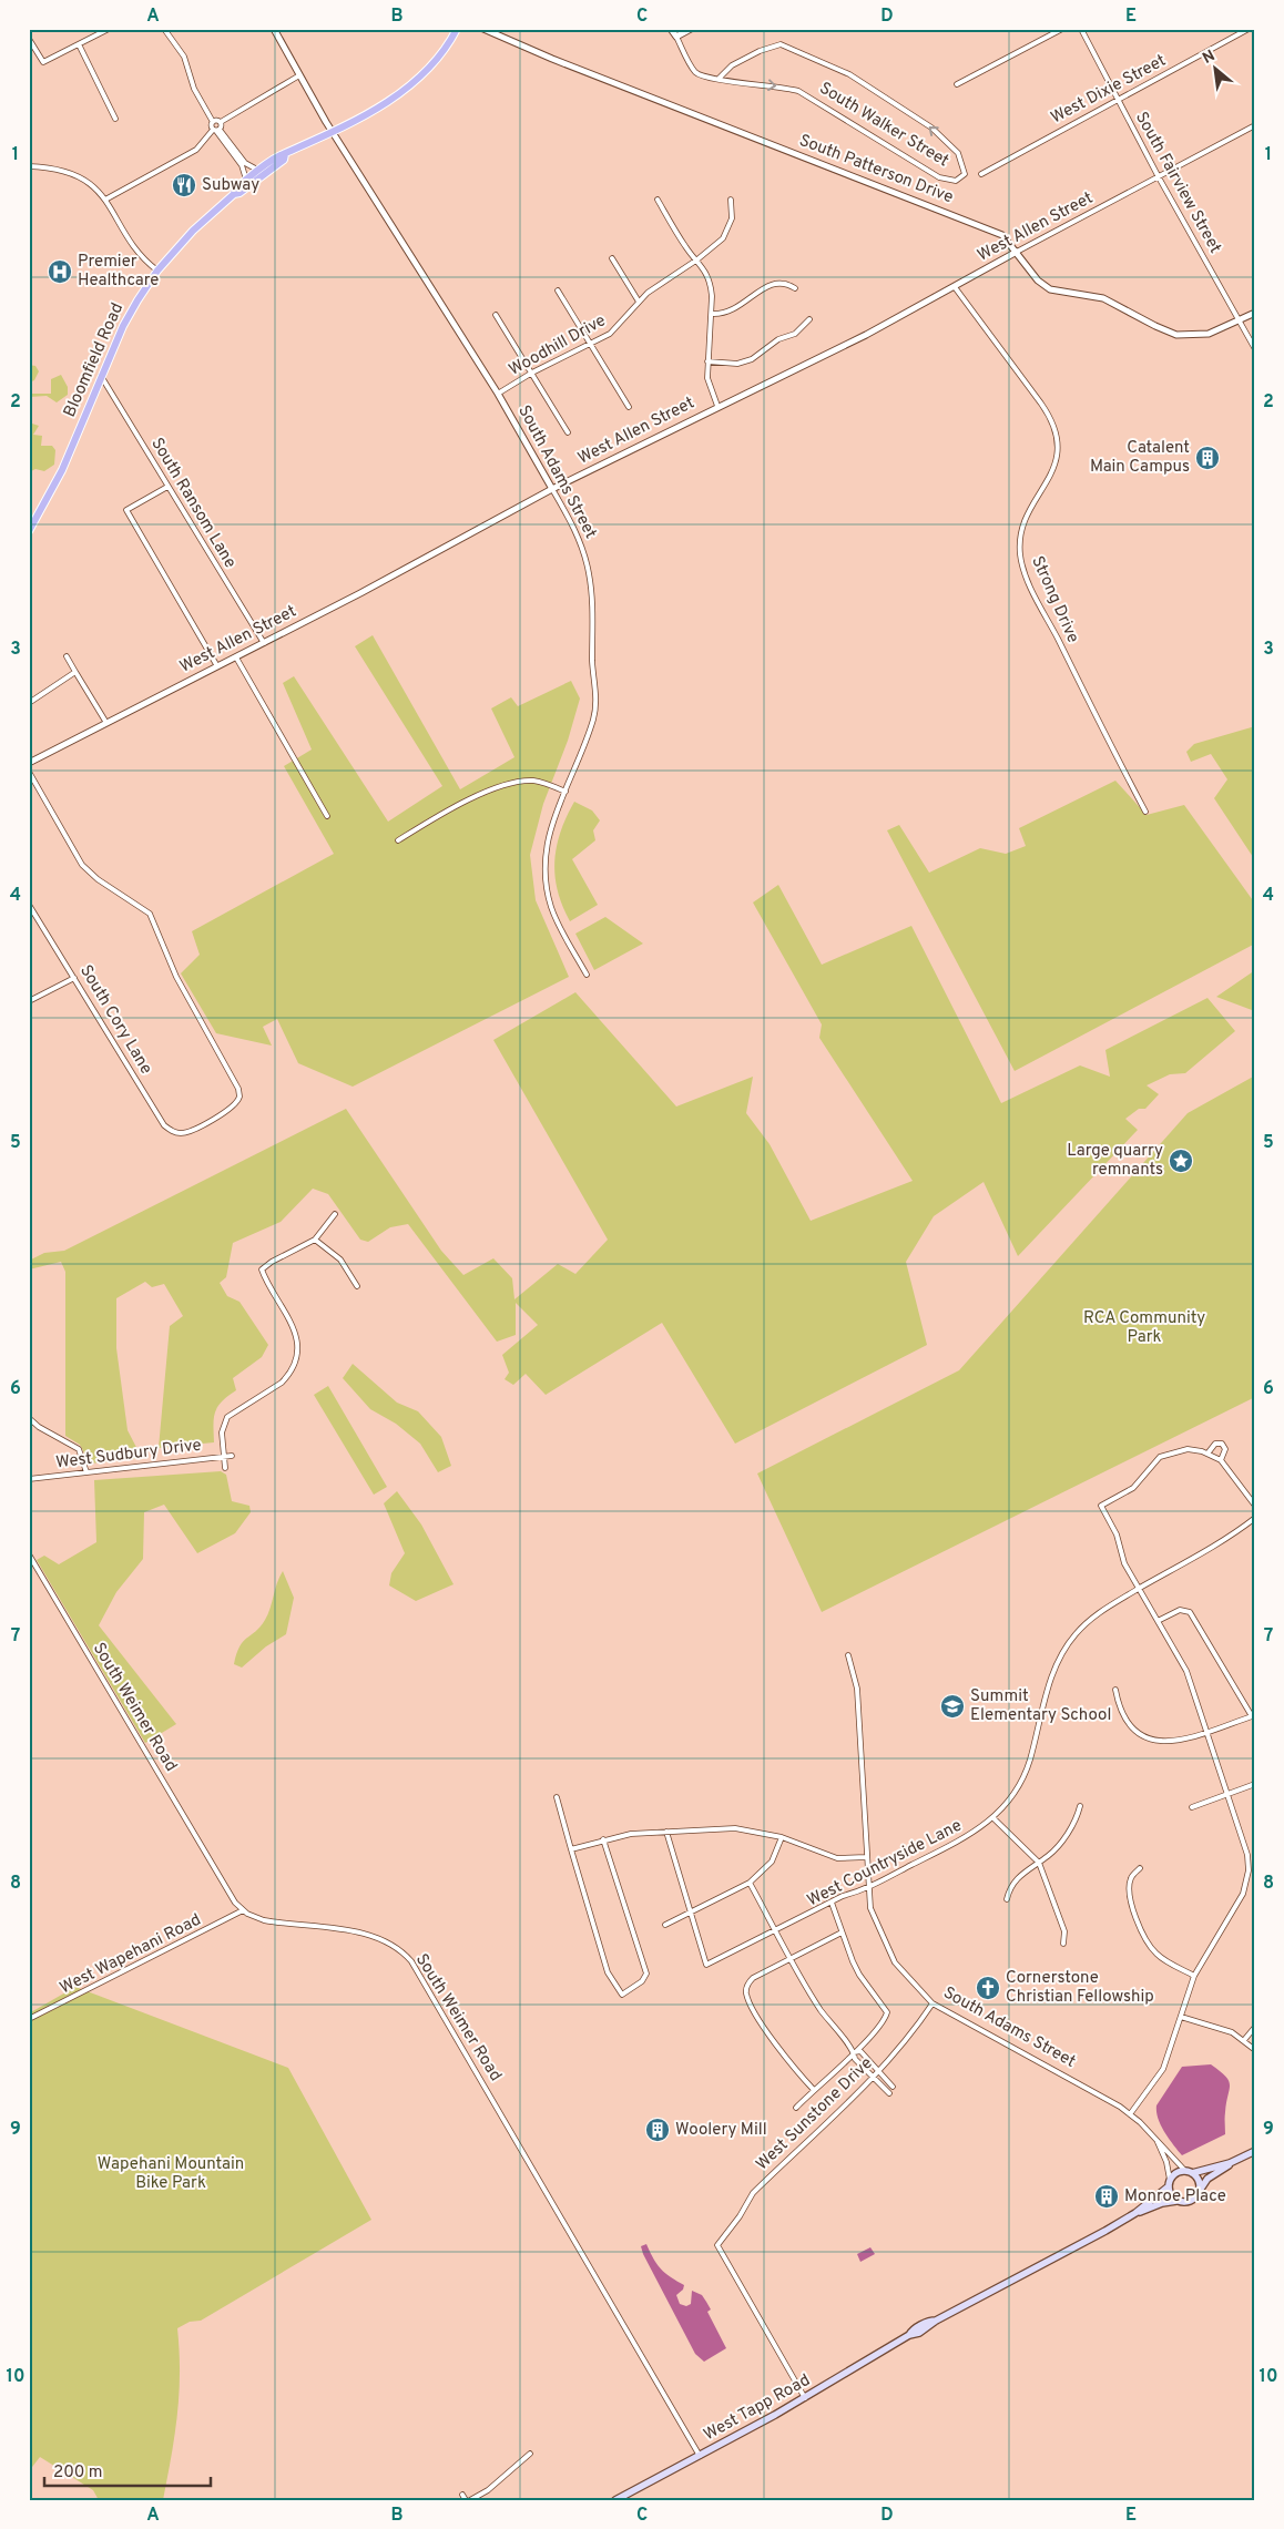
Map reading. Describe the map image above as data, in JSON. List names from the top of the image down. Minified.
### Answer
{"streets":{"main road":["Bloomfield Road","West Tapp Road"],"street":["West Dixie Street","South Walker Street","South Patterson Drive","South Fairview Street","West Allen Street","Woodhill Drive","South Adams Street","South Ransom Lane","Strong Drive","South Cory Lane","West Sudbury Drive","South Weimer Road","West Countryside Lane","West Wapehani Road","West Sunstone Drive"]},"crossings":[["West Dixie Street","South Fairview Street"],["South Patterson Drive","South Fairview Street"],["South Patterson Drive","West Allen Street"],["South Fairview Street","West Allen Street"],["West Allen Street","South Adams Street"],["West Allen Street","South Ransom Lane"],["West Allen Street","Strong Drive"],["Woodhill Drive","South Adams Street"],["Bloomfield Road","South Adams Street"],["Bloomfield Road","South Ransom Lane"],["South Adams Street","West Countryside Lane"],["South Adams Street","West Sunstone Drive"],["South Adams Street","West Tapp Road"],["South Weimer Road","West Wapehani Road"],["South Weimer Road","West Tapp Road"],["West Sunstone Drive","West Tapp Road"]],"parks":["RCA Community Park","Wapehani Mountain Bike Park"],"places":{"restaurant":["Subway"],"hospital":["Premier Healthcare"],"building":["Catalent Main Campus","Woolery Mill","Monroe Place"],"place":["Large quarry remnants"],"school or university":["Summit Elementary School"],"church":["Cornerstone Christian Fellowship"]},"scale_bar":"200 m","north":"top left","grid":{"columns":["A","B","C","D","E"],"rows":["1","2","3","4","5","6","7","8","9","10"]}}
